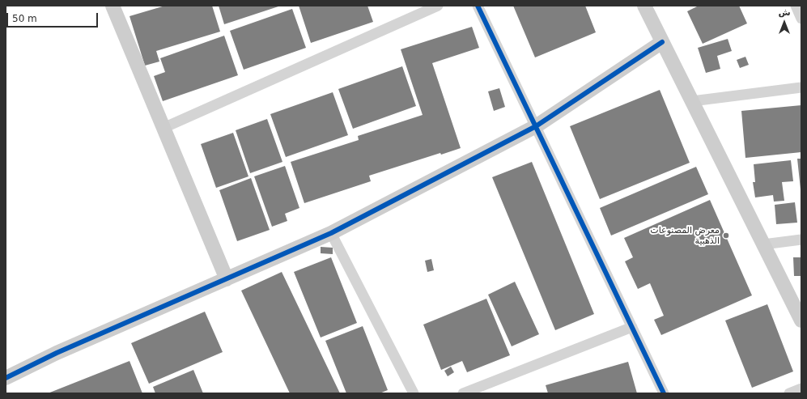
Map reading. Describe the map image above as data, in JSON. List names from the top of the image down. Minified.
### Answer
{"places":["معرض المصنوعات الذهبية"],"scale_bar":"50 m","north":"top"}
